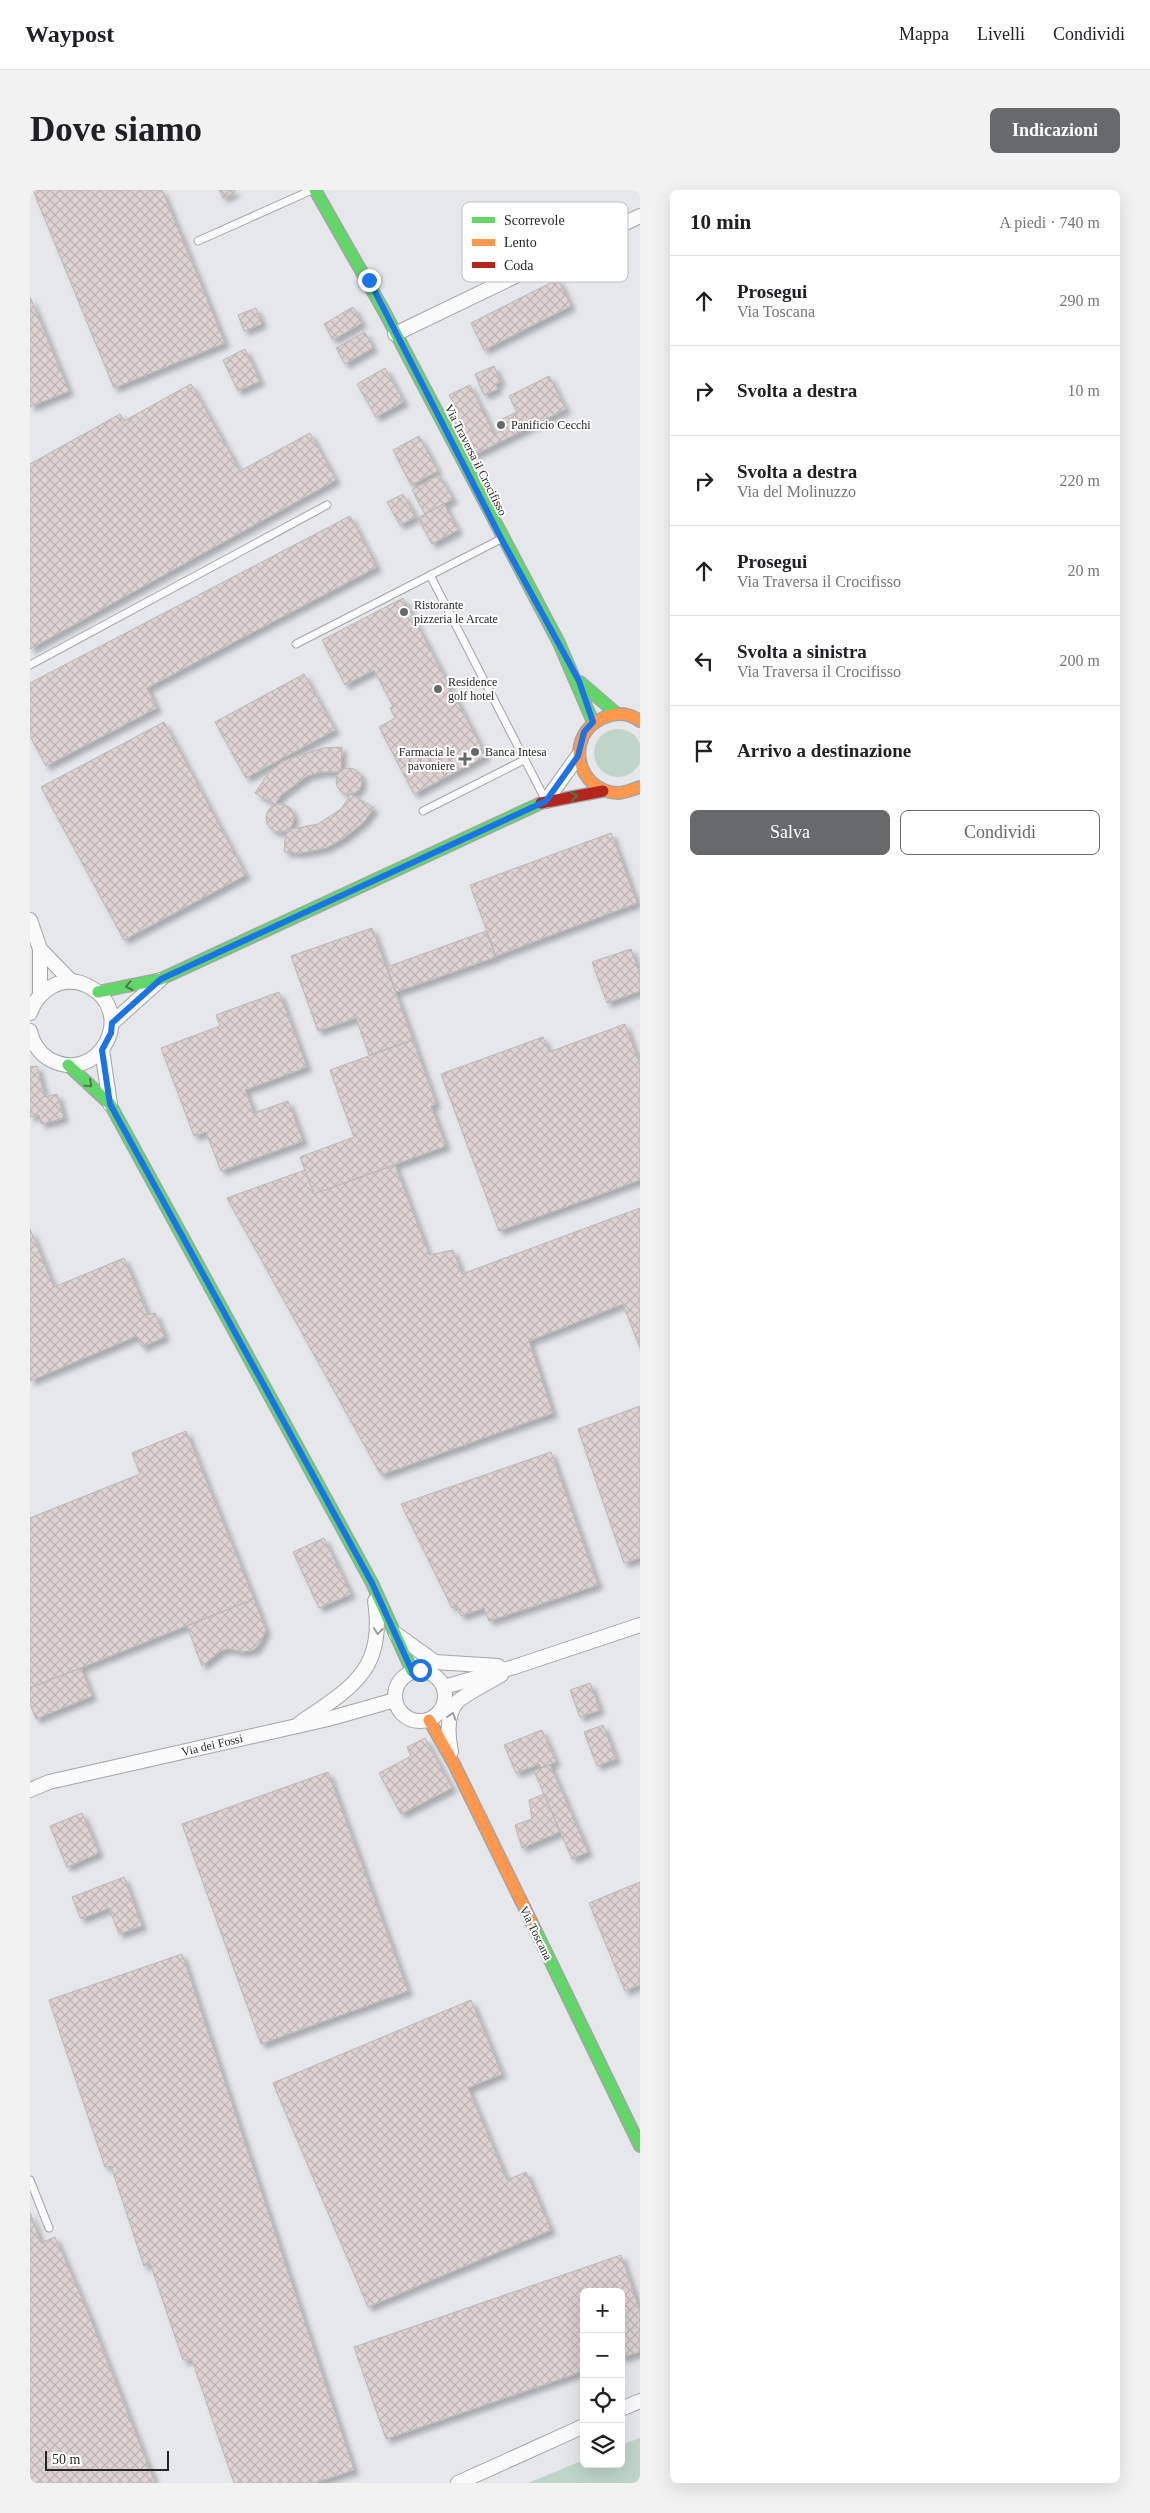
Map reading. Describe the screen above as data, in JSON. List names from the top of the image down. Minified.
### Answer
{"streets":{"street":["Via Traversa il Crocifisso","Via dei Fossi","Via Toscana"]},"crossings":[["Via dei Fossi","Via Toscana"]],"places":{"other":["Panificio Cecchi","Ristorante pizzeria le Arcate","Residence golf hotel","Banca Intesa"],"health":["Farmacia le pavoniere"]},"legend":["Scorrevole","Lento","Coda"],"scale_bar":"50 m","page":{"header":"Waypost","nav":["Mappa","Livelli","Condividi"],"buttons":["Indicazioni",["Salva","Condividi"]],"title":"Dove siamo","heading":["10 min","A piedi · 740 m"],"list":[["Prosegui","Via Toscana","290 m"],["Svolta a destra","10 m"],["Svolta a destra","Via del Molinuzzo","220 m"],["Prosegui","Via Traversa il Crocifisso","20 m"],["Svolta a sinistra","Via Traversa il Crocifisso","200 m"],"Arrivo a destinazione"],"map_buttons":["+","−"],"scale":"50 m"}}
